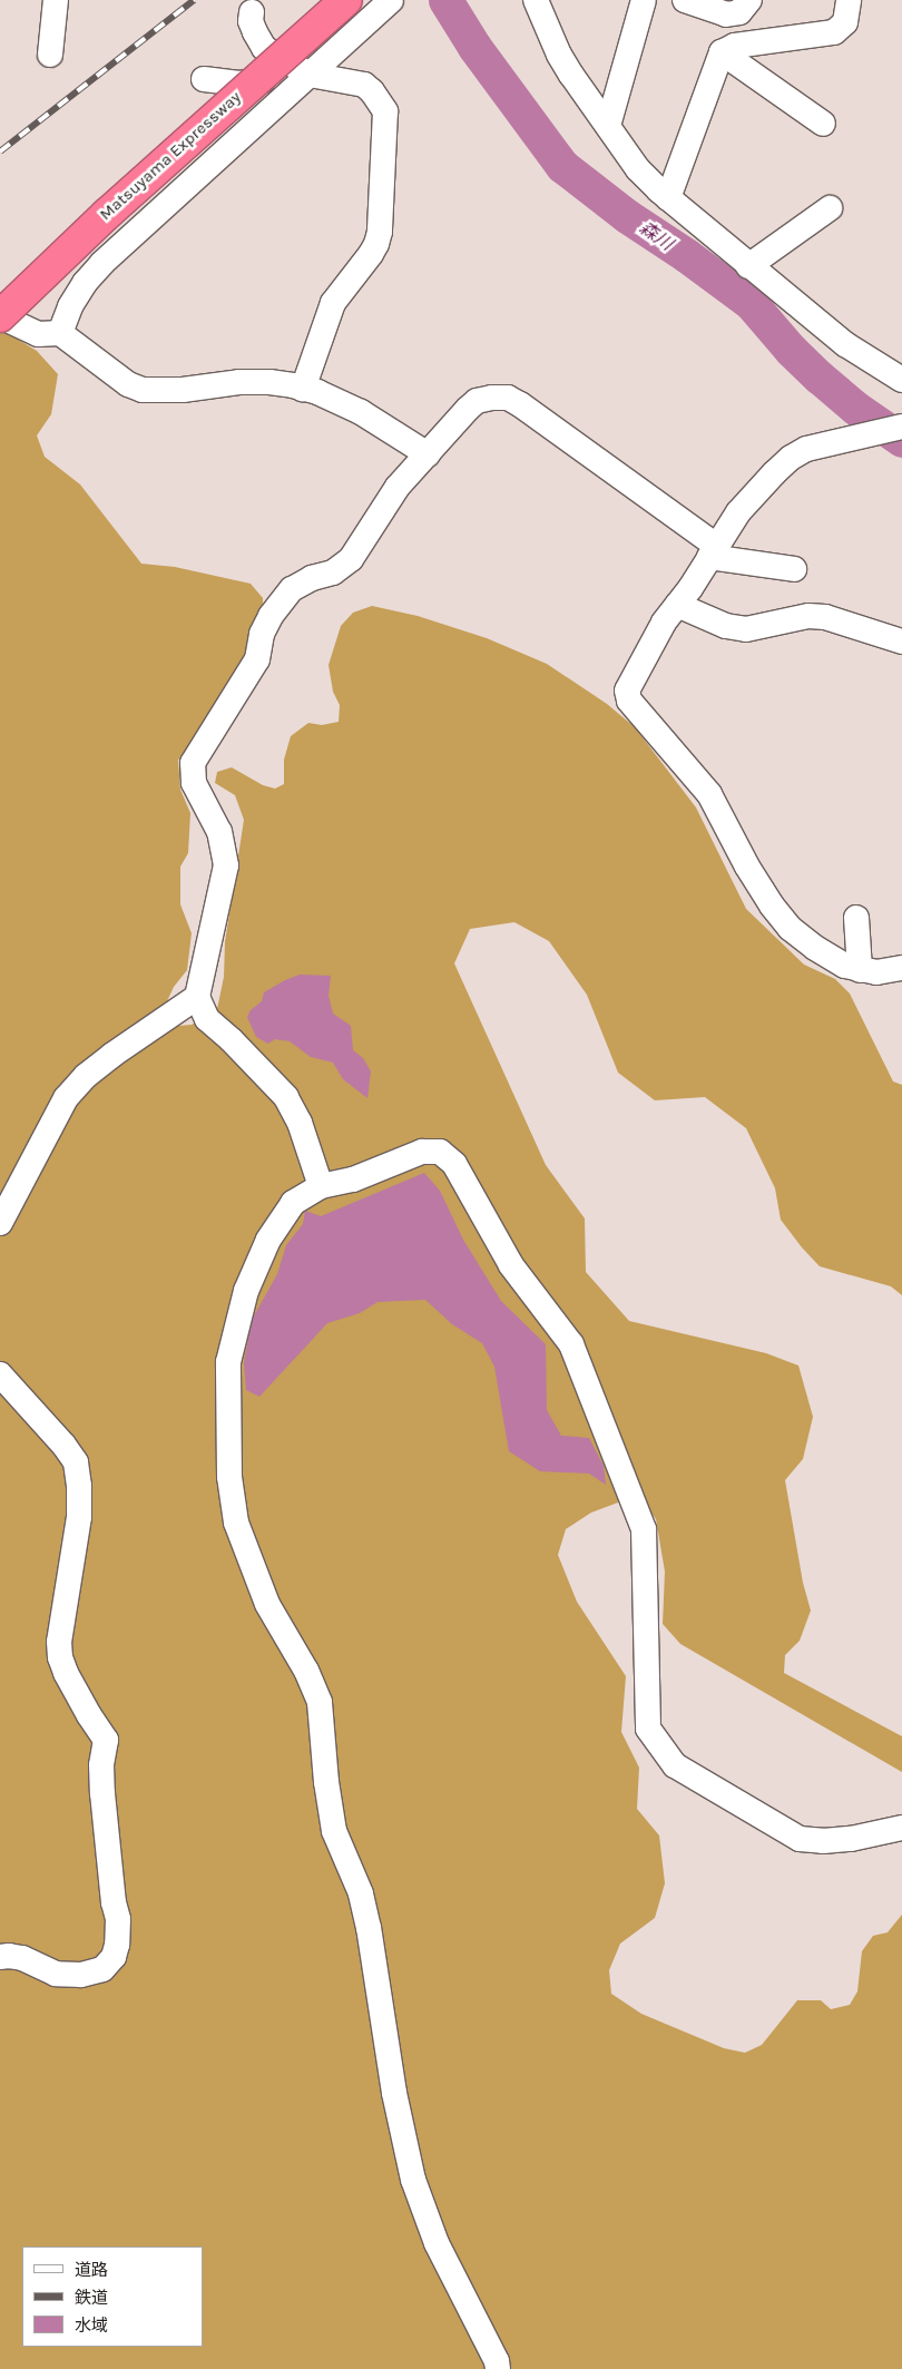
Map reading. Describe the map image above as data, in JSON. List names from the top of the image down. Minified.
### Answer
{"streets":{"highway":["Matsuyama Expressway"]},"water":["森川"],"legend":["道路","鉄道","水域"]}
